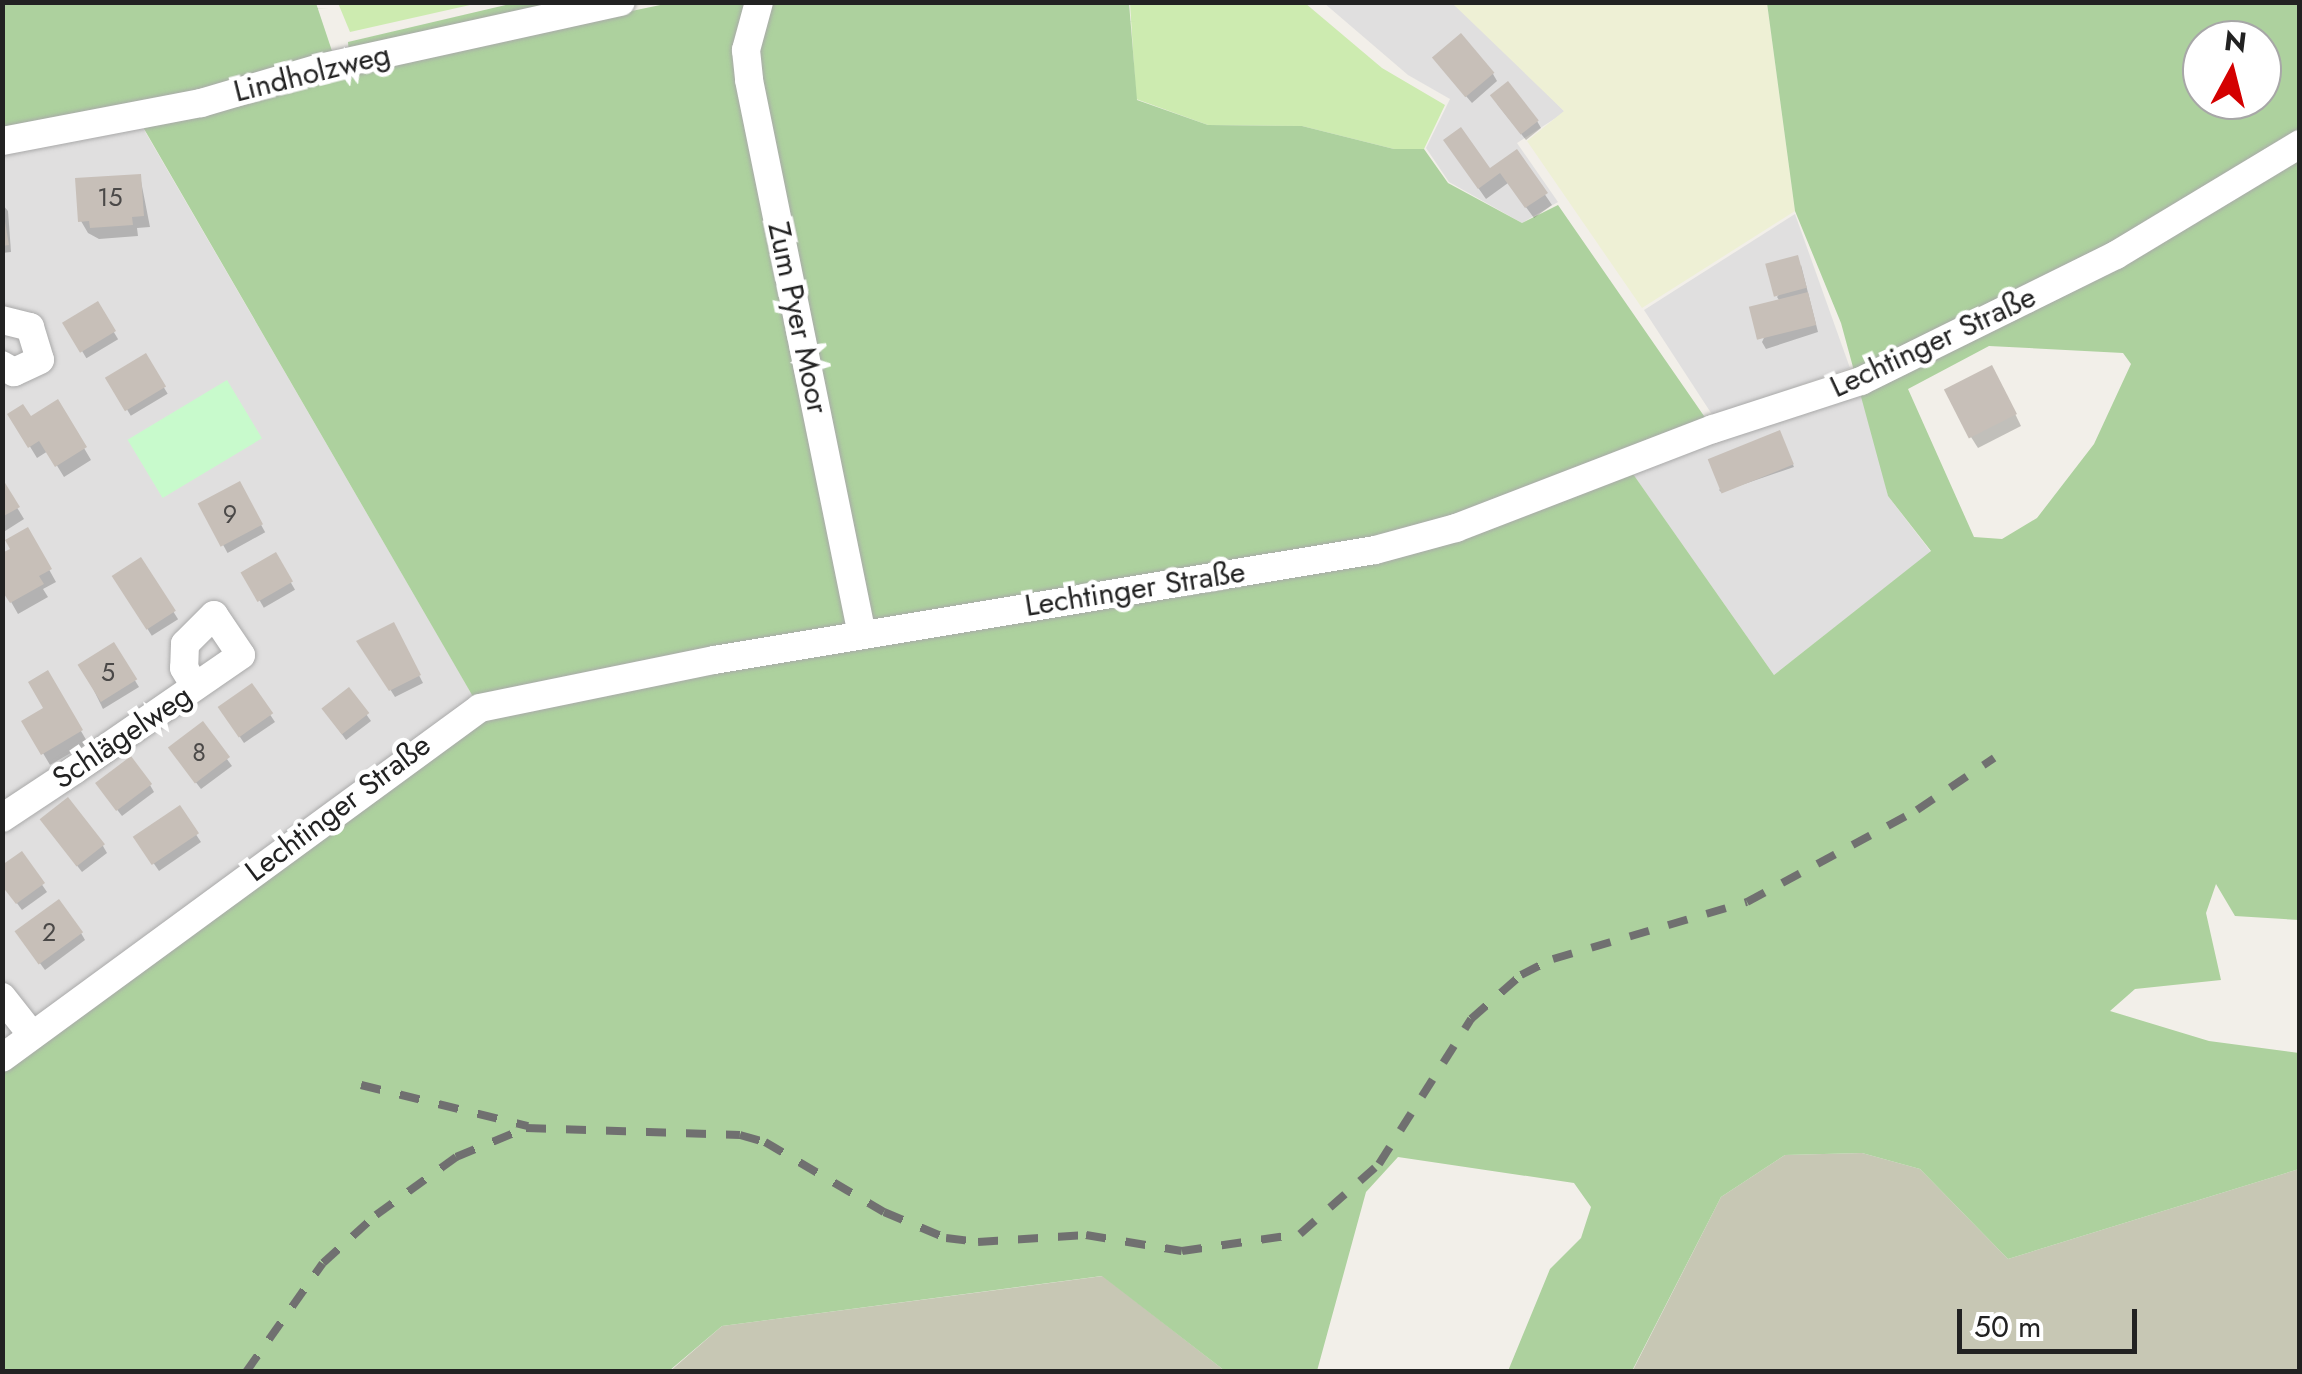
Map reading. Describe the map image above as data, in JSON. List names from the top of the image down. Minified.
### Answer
{"streets":{"street":["Lindholzweg","Zum Pyer Moor","Lechtinger Straße","Schlägelweg"]},"crossings":[["Zum Pyer Moor","Lechtinger Straße"]],"house_numbers":["15","9","5","8","2"],"scale_bar":"50 m","north":"top"}
